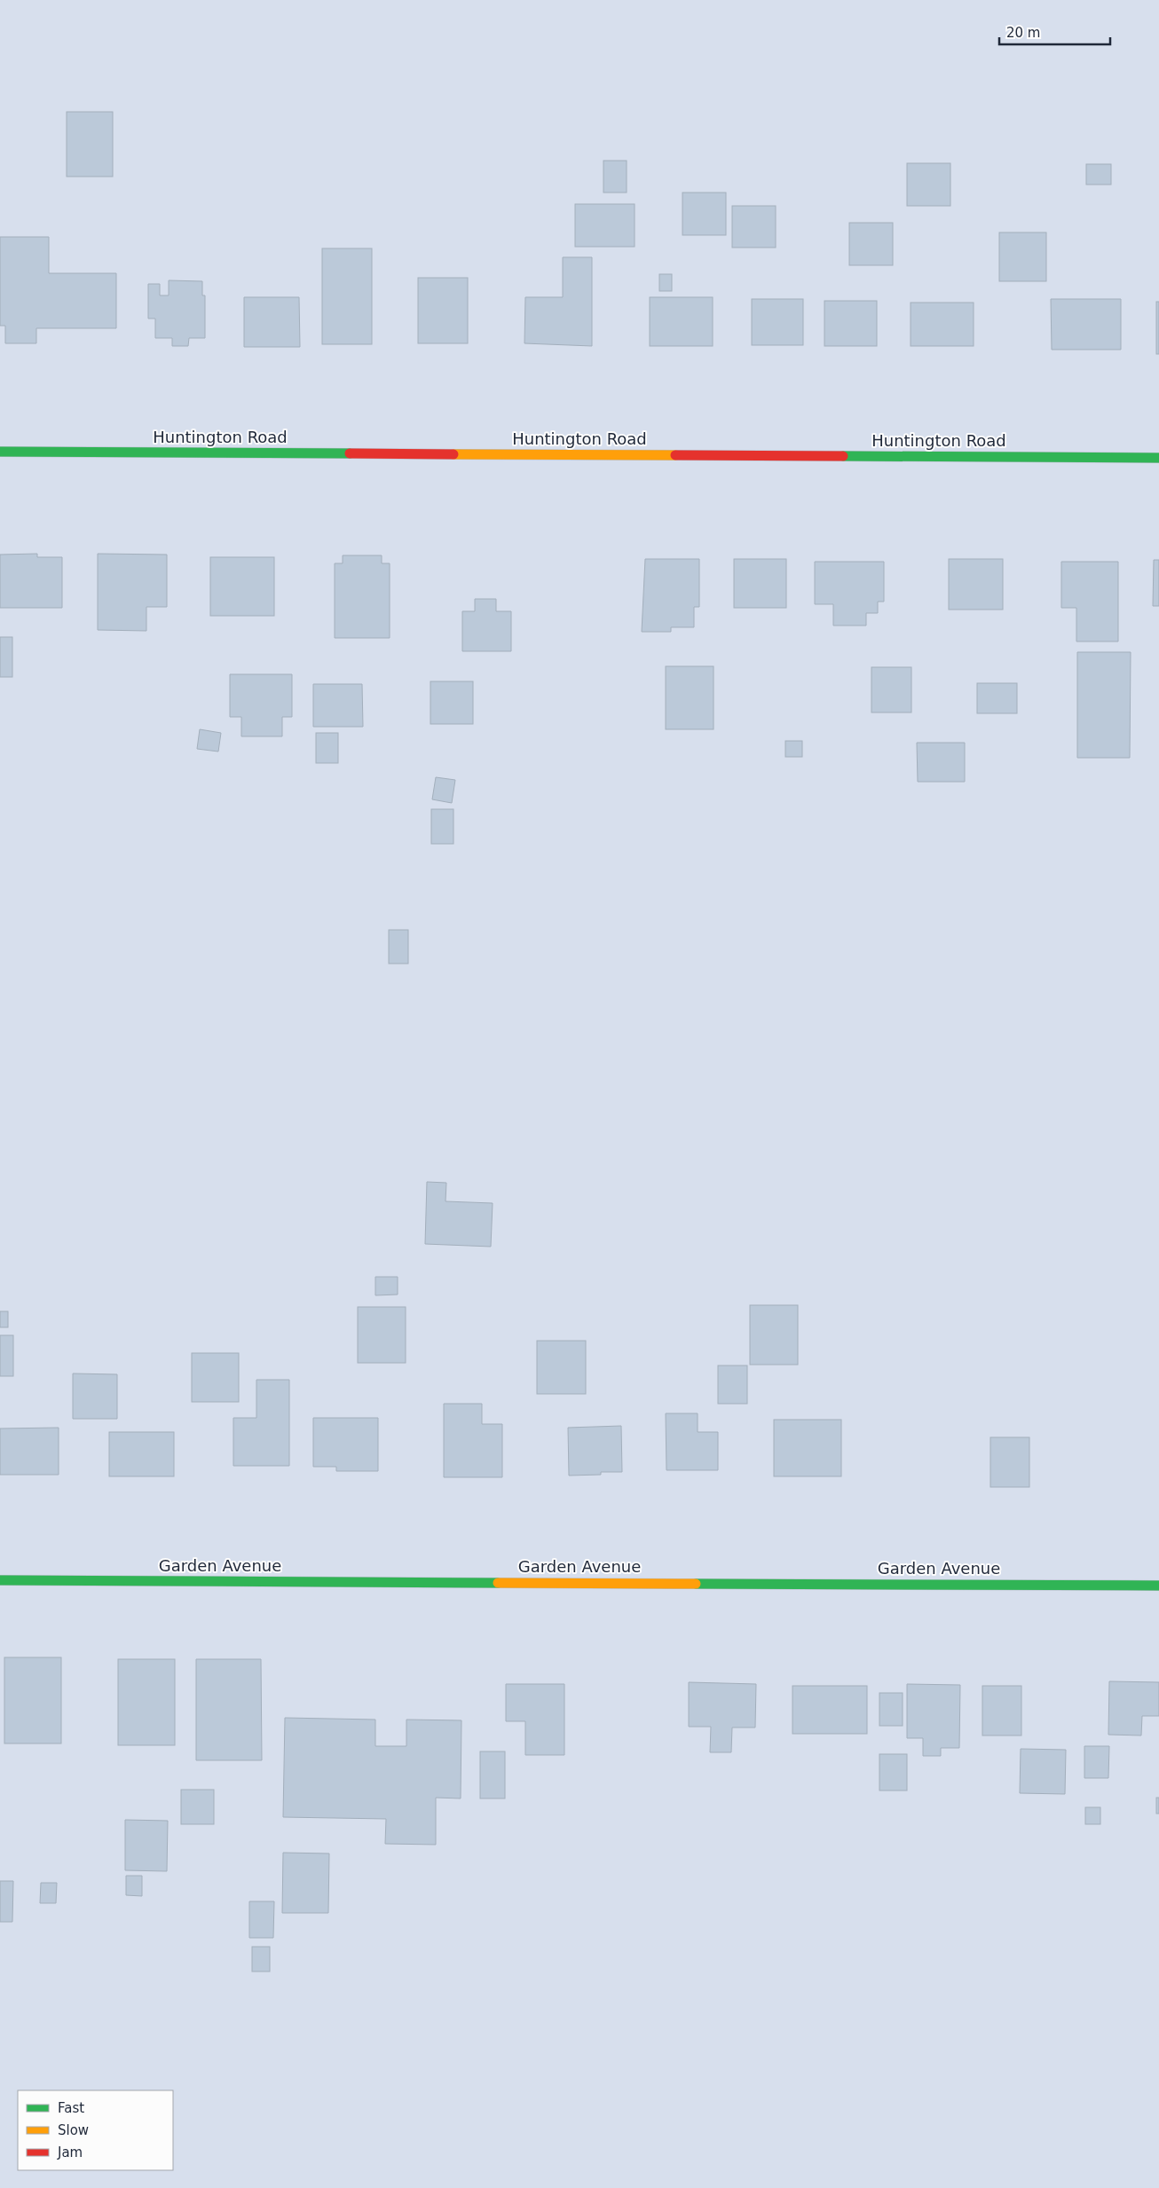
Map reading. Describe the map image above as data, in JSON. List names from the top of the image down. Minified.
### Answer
{"streets":{"street":["Huntington Road","Garden Avenue"]},"legend":["Fast","Slow","Jam"],"scale_bar":"20 m"}
